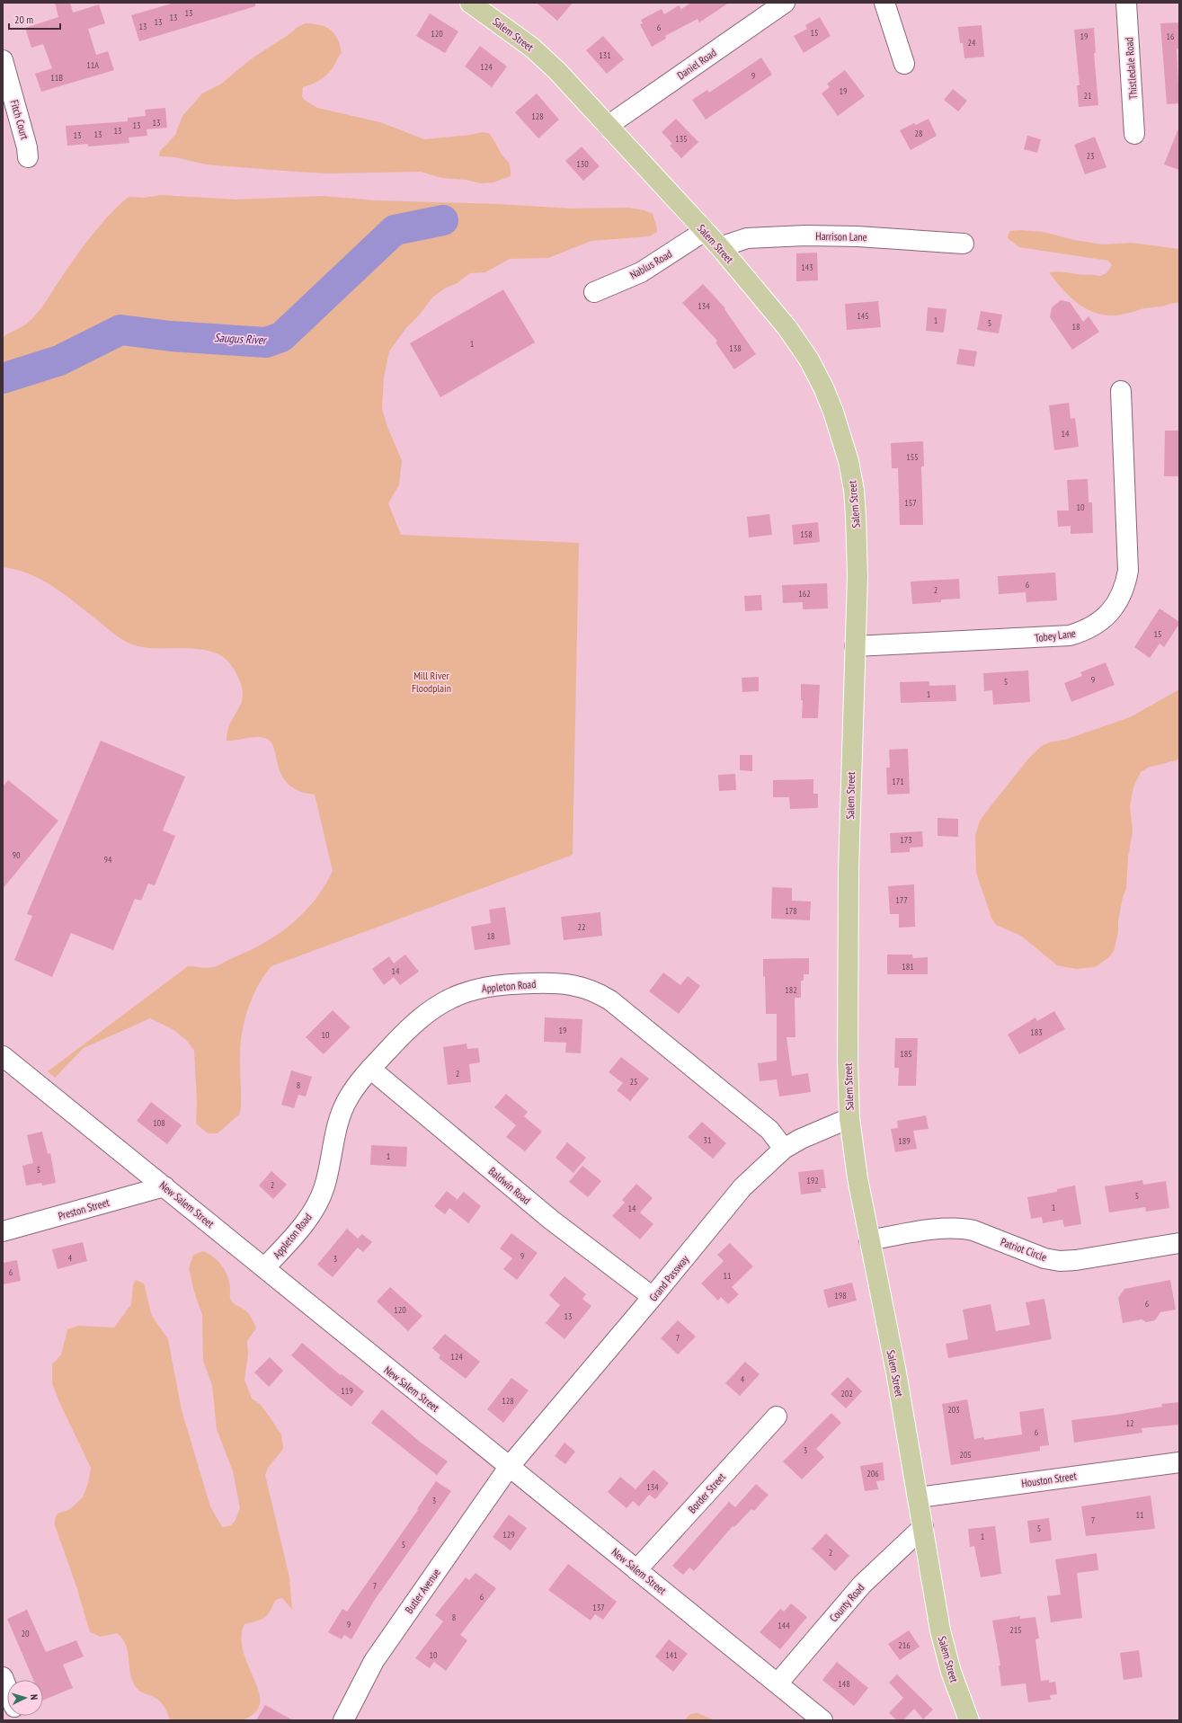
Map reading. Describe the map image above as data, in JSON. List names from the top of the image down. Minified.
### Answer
{"streets":{"main road":["Salem Street"],"street":["Daniel Road","Thistledale Road","Fitch Court","Harrison Lane","Nablus Road","Tobey Lane","Appleton Road","Baldwin Road","New Salem Street","Preston Street","Patriot Circle","Grand Passway","Houston Street","Border Street","Butler Avenue","County Road"]},"crossings":[["Salem Street","Daniel Road"],["Salem Street","Harrison Lane"],["Salem Street","Nablus Road"],["Salem Street","Tobey Lane"],["Salem Street","Patriot Circle"],["Salem Street","Grand Passway"],["Salem Street","Houston Street"],["Salem Street","County Road"],["Appleton Road","Baldwin Road"],["Appleton Road","New Salem Street"],["Appleton Road","Grand Passway"],["Baldwin Road","Grand Passway"],["New Salem Street","Preston Street"],["New Salem Street","Grand Passway"],["New Salem Street","Border Street"],["New Salem Street","Butler Avenue"],["New Salem Street","County Road"],["Grand Passway","Butler Avenue"]],"water":["Saugus River"],"parks":["Mill River Floodplain"],"house_numbers":["13","13","13","13","6","15","120","19","16","24","131","11A","124","9","11B","19","21","128","13","13","13","28","13","13","135","23","130","143","134","145","1","5","18","1","138","14","155","157","10","158","6","2","162","15","9","5","1","171","173","90","94","177","178","22","18","181","14","182","19","183","10","185","2","25","8","108","31","189","1","5","192","2","5","1","14","9","4","3","6","11","198","6","120","13","7","124","4","119","202","128","203","12","6","3","205","206","134","3","11","7","5","129","1","5","2","7","6","137","8","9","144","215","20","216","10","141","148"],"scale_bar":"20 m","north":"right"}
